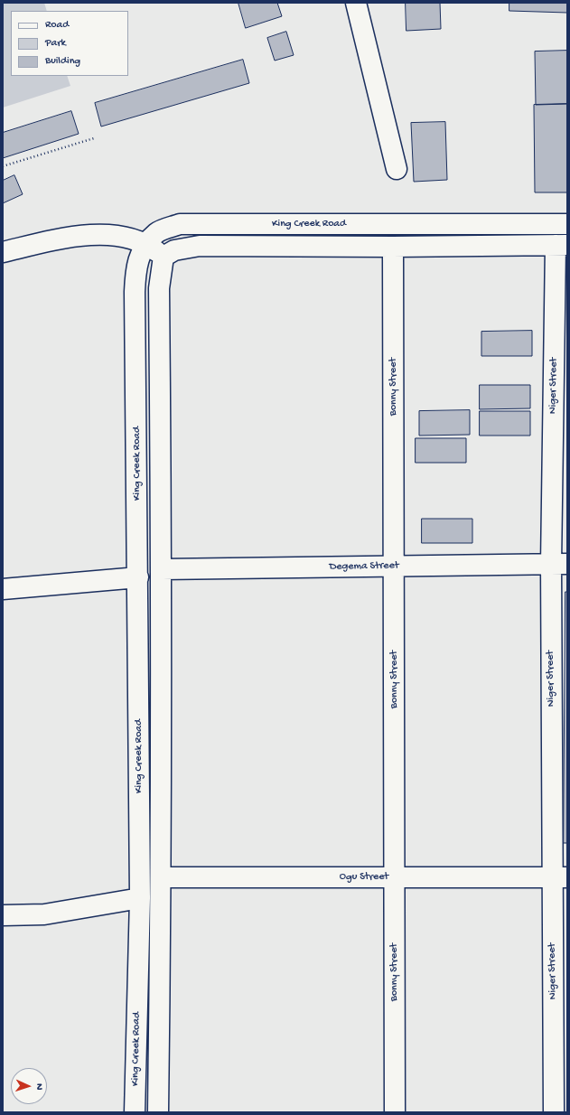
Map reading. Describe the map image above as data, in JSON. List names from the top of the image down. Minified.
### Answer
{"streets":{"street":["King Creek Road","Niger Street","Bonny Street","Degema Street","Ogu Street"]},"crossings":[["King Creek Road","Niger Street"],["King Creek Road","Bonny Street"],["King Creek Road","Degema Street"],["King Creek Road","Ogu Street"],["Niger Street","Degema Street"],["Niger Street","Ogu Street"],["Bonny Street","Degema Street"],["Bonny Street","Ogu Street"]],"legend":["Road","Park","Building"],"north":"right"}
